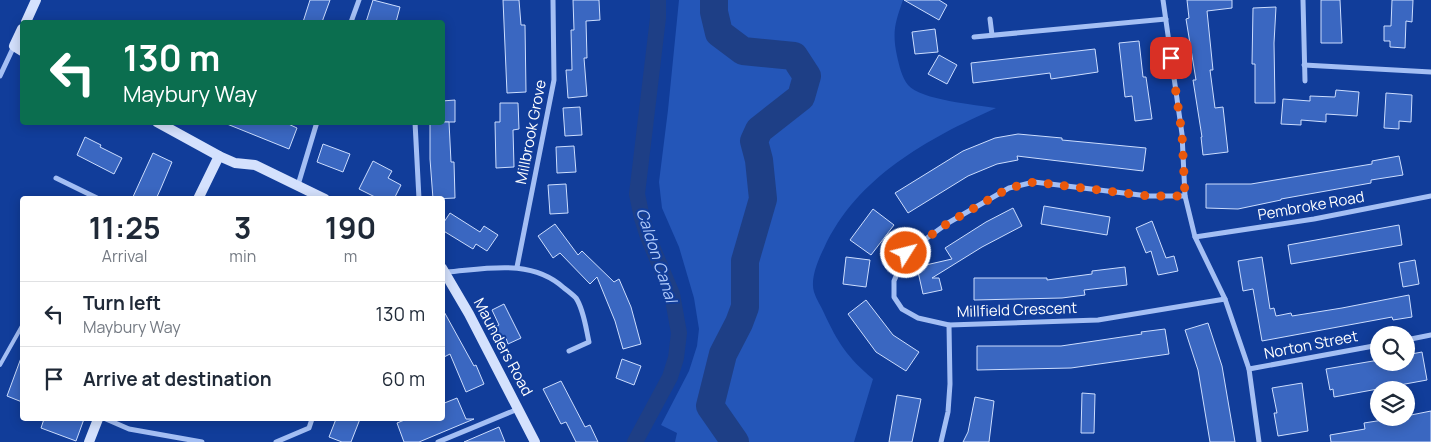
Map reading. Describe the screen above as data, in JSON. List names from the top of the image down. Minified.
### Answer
{"streets":{"street":["Millbrook Grove","Pembroke Road","Millfield Crescent","Norton Street","Maunders Road"]},"water":["Caldon Canal"],"page":{"turn":["130 m","Maybury Way"],"eta":["11:25","Arrival","3","min","190","m"],"list":[{"name":"Turn left","note":"Maybury Way","value":"130 m"},{"name":"Arrive at destination","value":"60 m"}]}}
